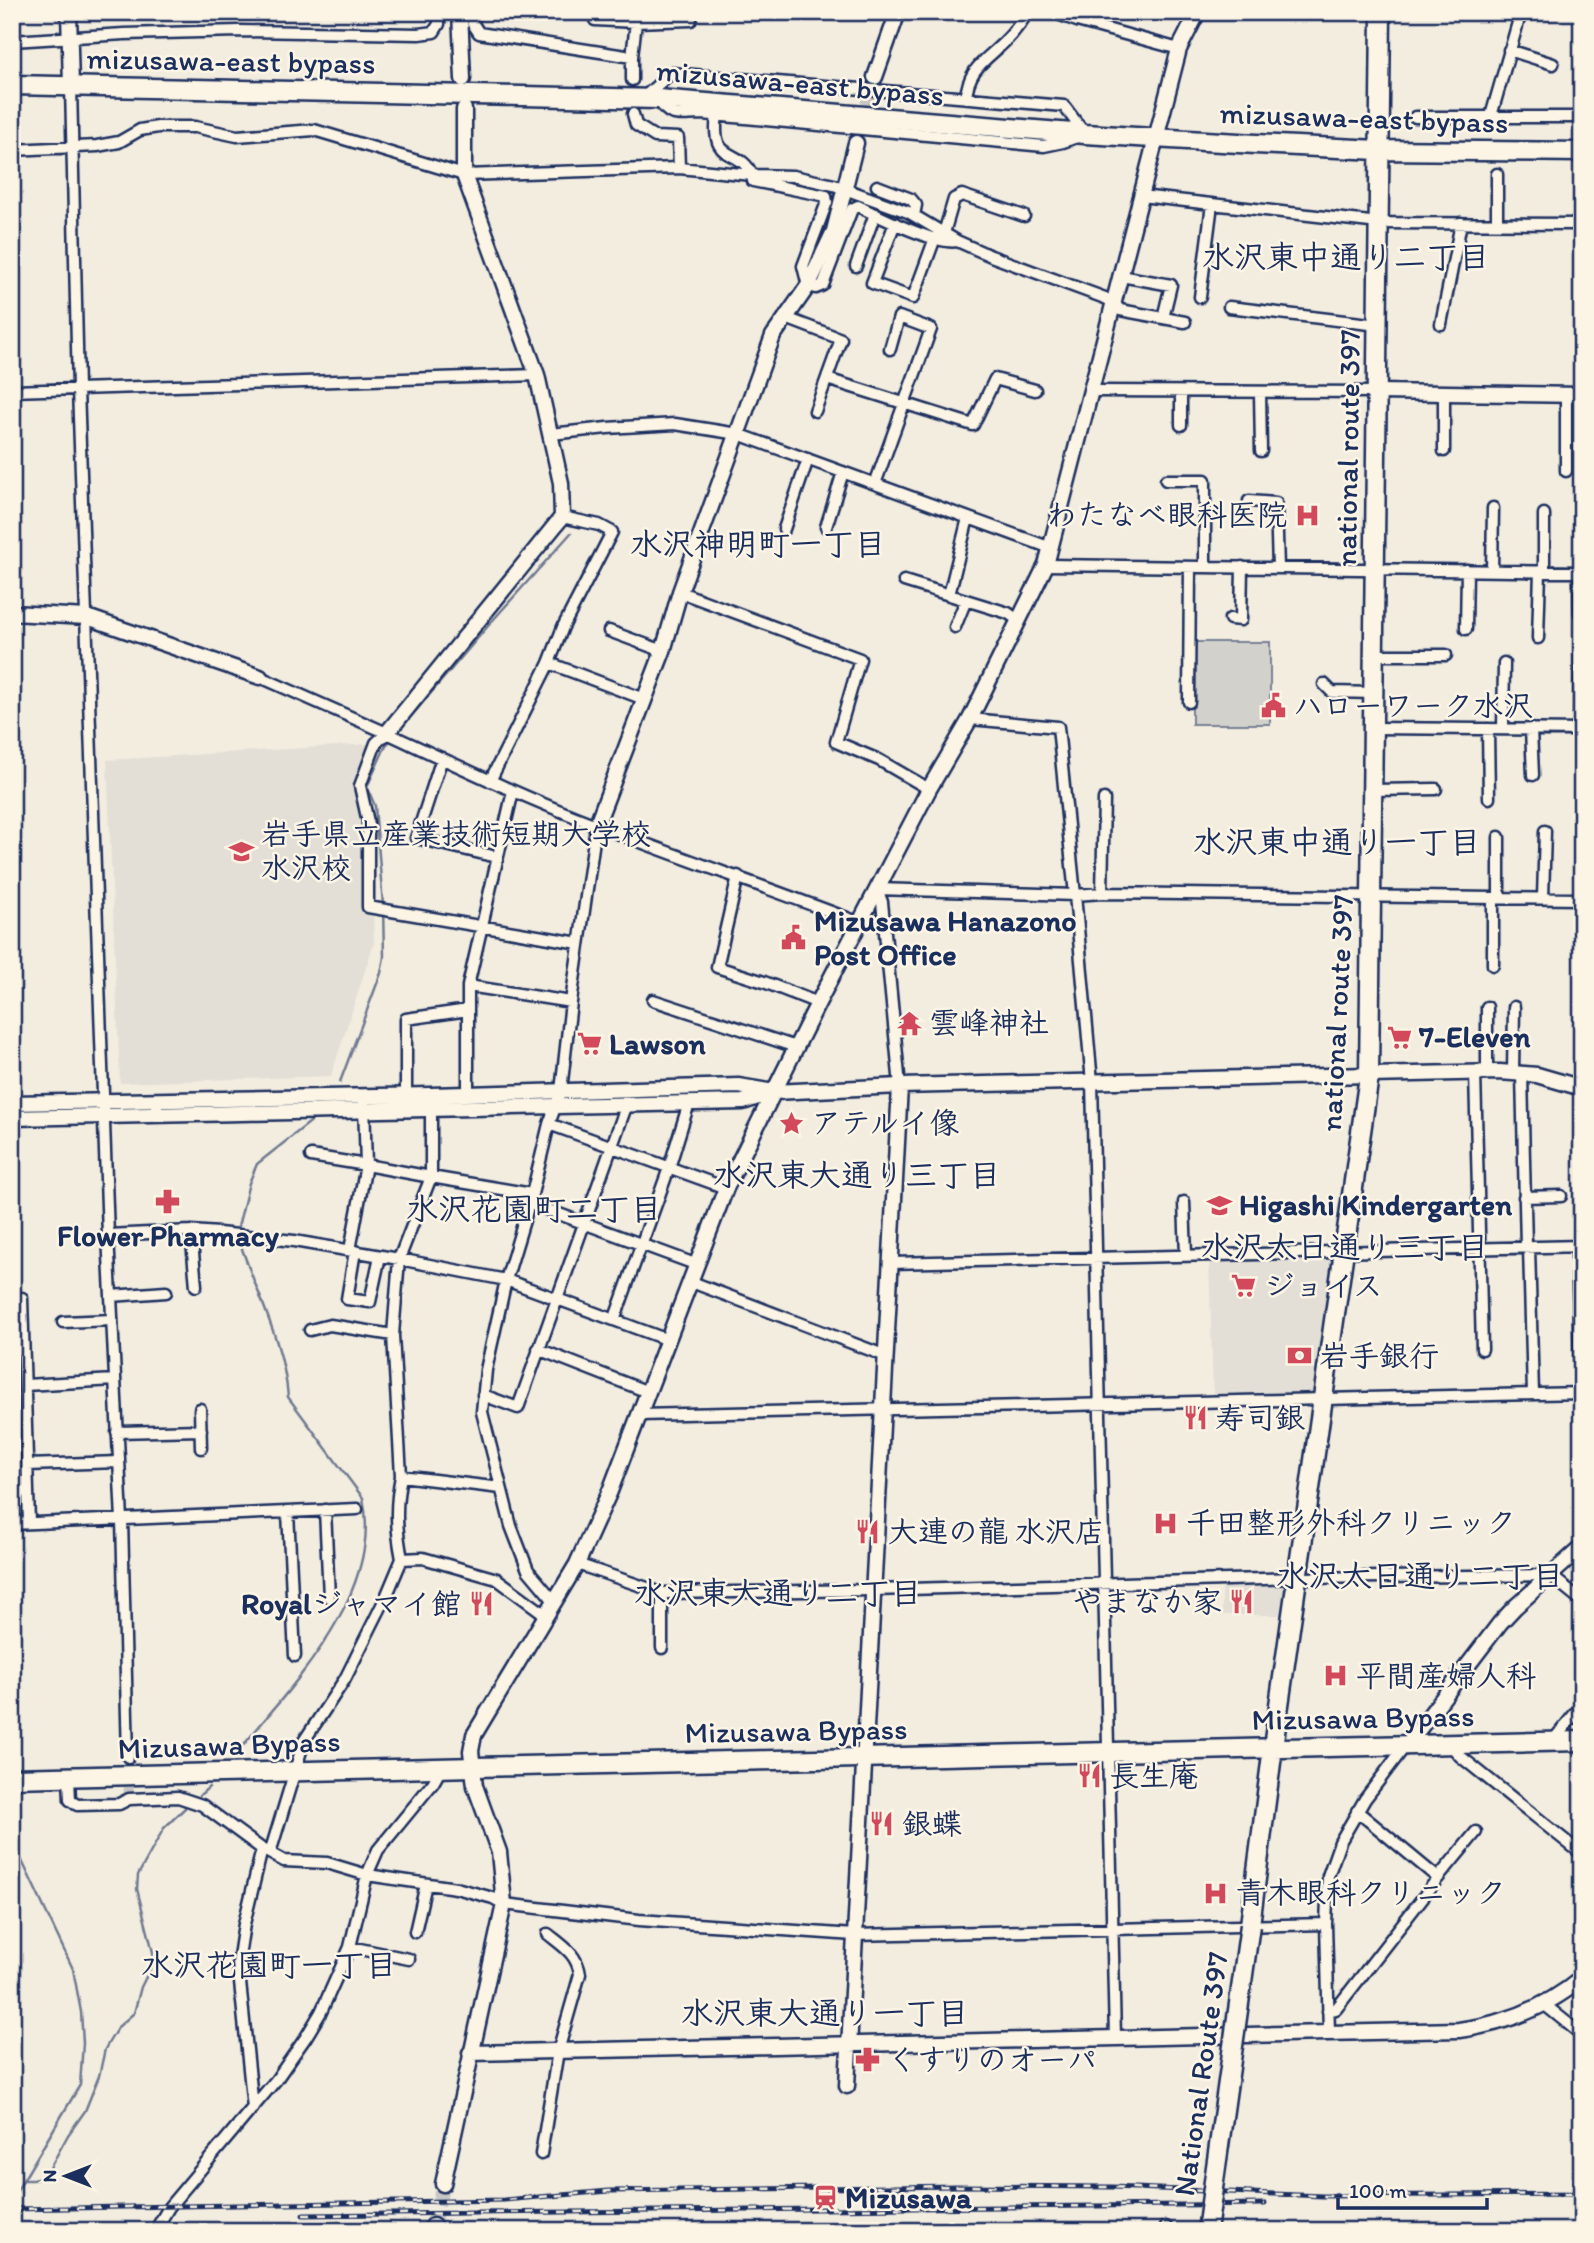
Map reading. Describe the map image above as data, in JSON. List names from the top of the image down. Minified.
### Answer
{"streets":{"highway":["mizusawa-east bypass","national route 397","Mizusawa Bypass","National Route 397"]},"crossings":[["mizusawa-east bypass","national route 397"],["national route 397","Mizusawa Bypass"],["national route 397","National Route 397"]],"districts":["水沢東中通り二丁目","水沢神明町一丁目","水沢東中通り一丁目","水沢東大通り三丁目","水沢花園町二丁目","水沢太日通り三丁目","水沢太日通り二丁目","水沢東大通り二丁目","水沢花園町一丁目","水沢東大通り一丁目"],"places":{"hospital":["わたなべ眼科医院","千田整形外科クリニック","平間産婦人科","青木眼科クリニック"],"public building":["ハローワーク水沢","Mizusawa Hanazono Post Office"],"school or university":["岩手県立産業技術短期大学校 水沢校","Higashi Kindergarten"],"temple":["雲峰神社"],"supermarket":["7-Eleven","Lawson","ジョイス"],"place":["アテルイ像"],"pharmacy":["Flower Pharmacy","くすりのオーパ"],"bank":["岩手銀行"],"restaurant":["寿司銀","大連の龍 水沢店","やまなか家","Royalジャマイ館","長生庵","銀蝶"],"station":["Mizusawa"]},"scale_bar":"100 m","north":"left"}
